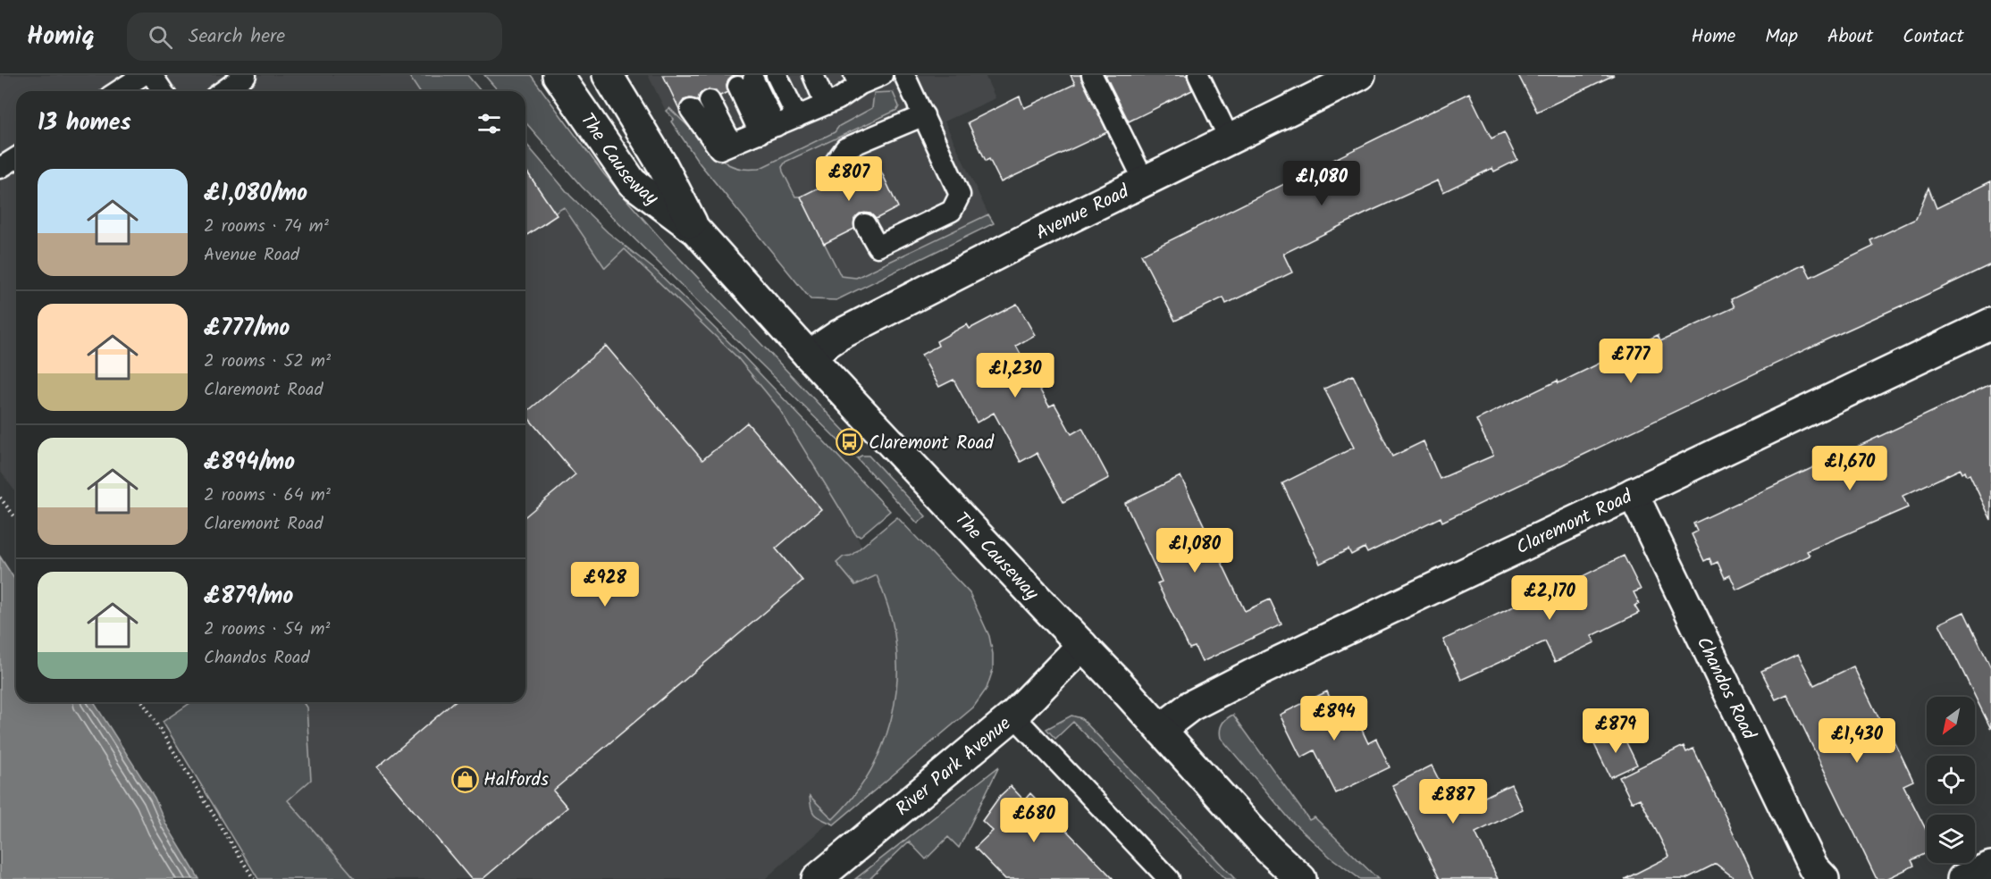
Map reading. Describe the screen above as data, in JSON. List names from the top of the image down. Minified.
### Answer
{"streets":{"street":["The Causeway","Avenue Road","Claremont Road","Chandos Road","River Park Avenue"]},"crossings":[["The Causeway","Avenue Road"],["The Causeway","Claremont Road"],["The Causeway","River Park Avenue"],["Claremont Road","Chandos Road"]],"places":{"bus stop":["Claremont Road"],"shop":["Halfords"]},"north":"bottom left","page":{"header":"Homiq","search":"Search here","nav":["Home","Map","About","Contact"],"heading":"13 homes","list":[{"name":"£1,080/mo","note":"2 rooms · 74 m² · Avenue Road"},{"name":"£777/mo","note":"2 rooms · 52 m² · Claremont Road"},{"name":"£894/mo","note":"2 rooms · 64 m² · Claremont Road"},{"name":"£879/mo","note":"2 rooms · 54 m² · Chandos Road"}],"price":["£807","£1,080","£777","£1,230","£1,670","£1,080","£928","£2,170","£894","£879","£1,430","£887","£680"]}}
